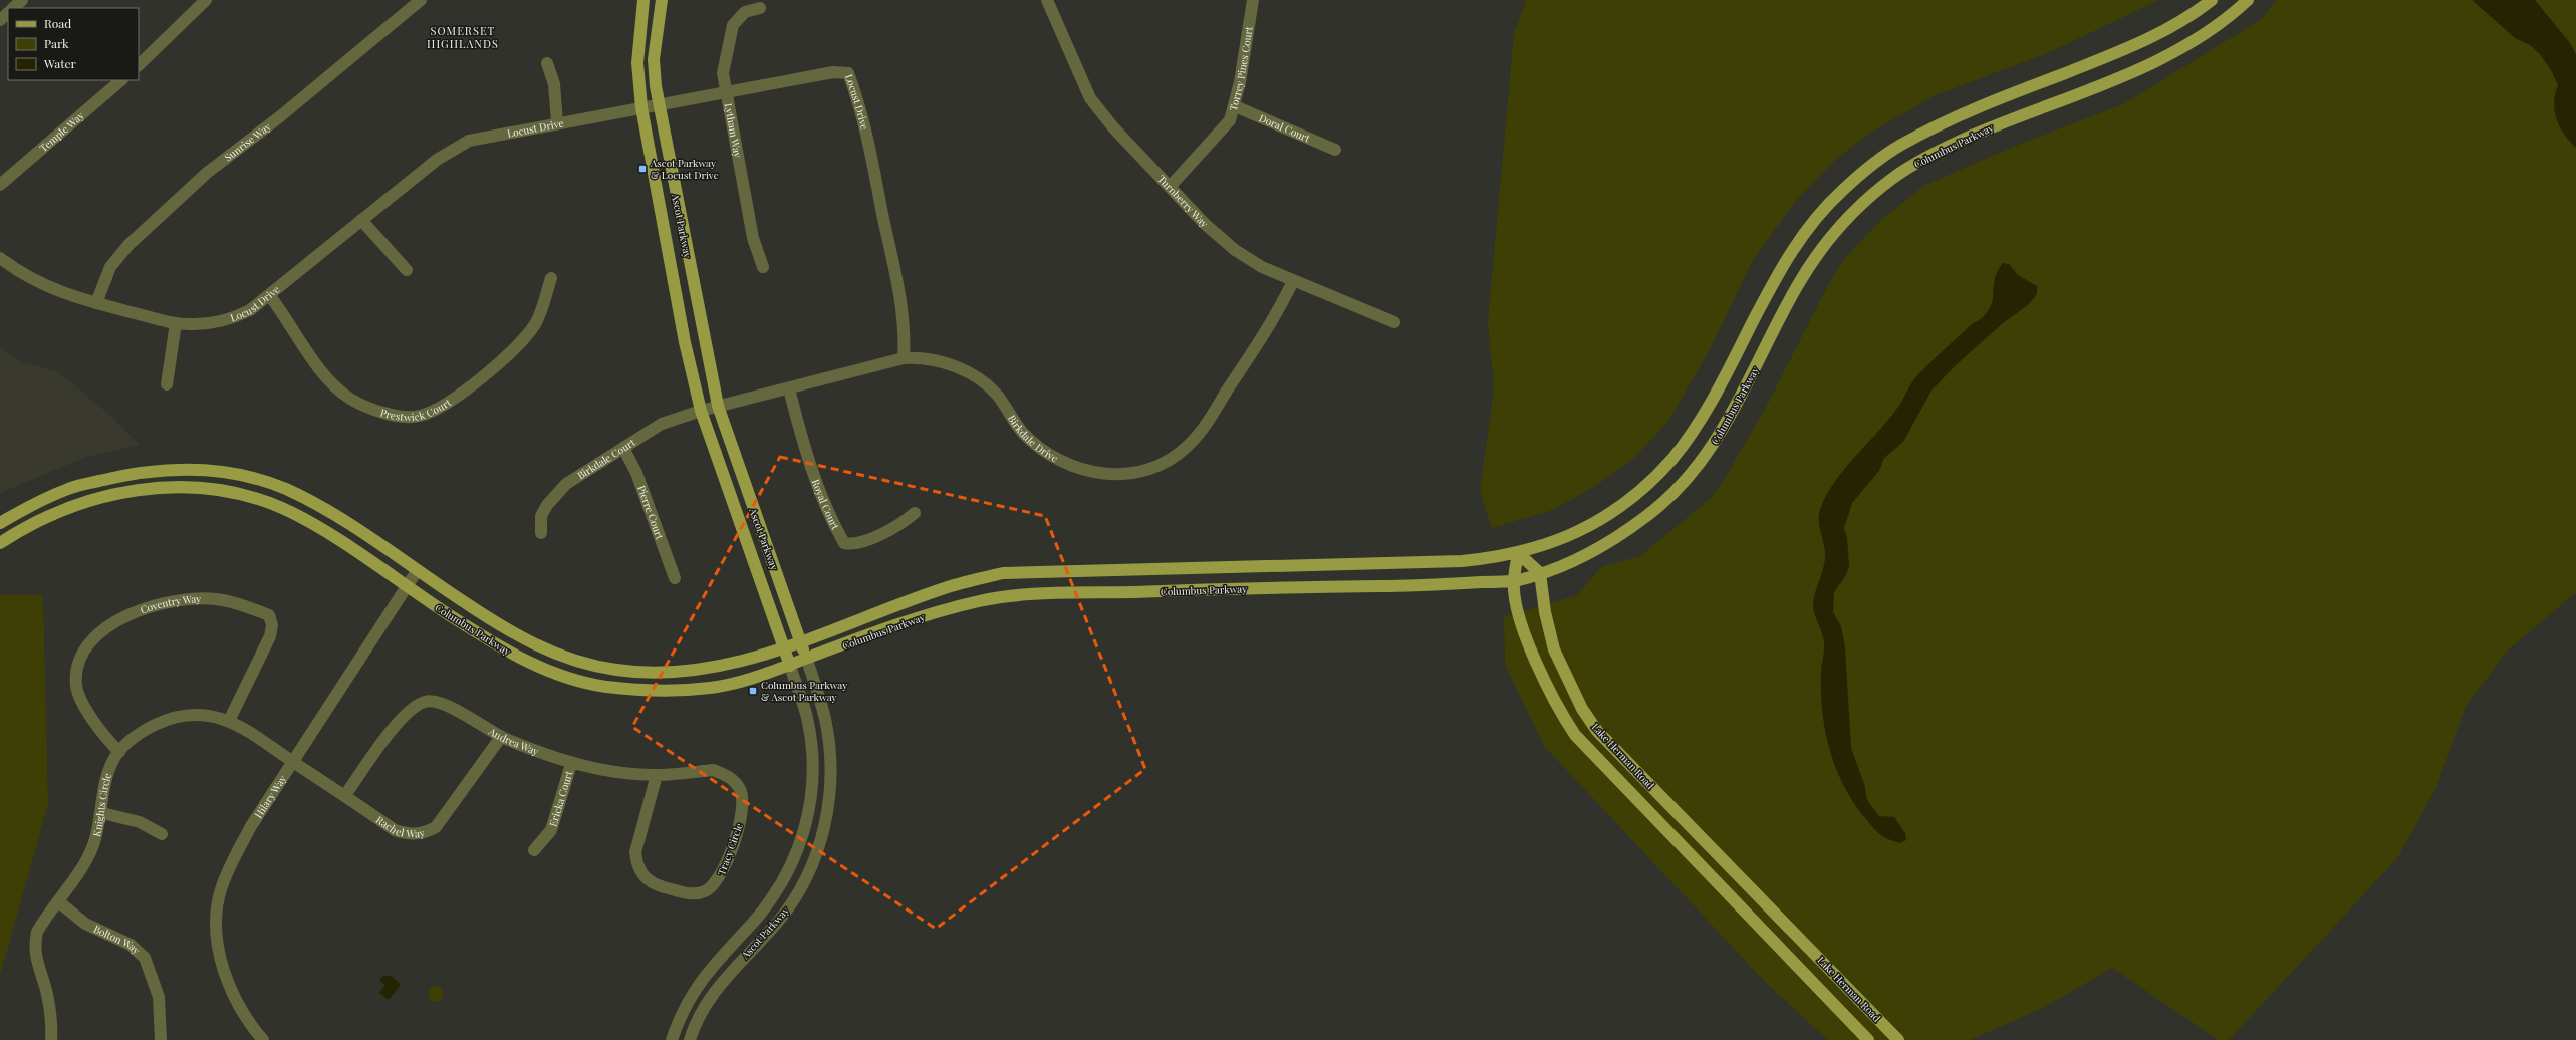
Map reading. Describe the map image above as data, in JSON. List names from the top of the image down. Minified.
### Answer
{"streets":{"main road":["Columbus Parkway","Ascot Parkway","Lake Herman Road"],"street":["Torrey Pines Court","Locust Drive","Doral Court","Lytham Way","Temple Way","Sunrise Way","Turnberry Way","Prestwick Court","Birkdale Drive","Birkdale Court","Royal Court","Pierre Court","Coventry Way","Andrea Way","Hilary Way","Ericka Court","Knights Circle","Rachel Way","Tracy Circle","Bolton Way"]},"crossings":[["Torrey Pines Court","Doral Court"],["Torrey Pines Court","Turnberry Way"],["Locust Drive","Lytham Way"],["Locust Drive","Sunrise Way"],["Locust Drive","Ascot Parkway"],["Locust Drive","Prestwick Court"],["Locust Drive","Birkdale Drive"],["Columbus Parkway","Ascot Parkway"],["Columbus Parkway","Lake Herman Road"],["Columbus Parkway","Hilary Way"],["Turnberry Way","Birkdale Drive"],["Ascot Parkway","Birkdale Drive"],["Ascot Parkway","Birkdale Court"],["Birkdale Drive","Birkdale Court"],["Birkdale Drive","Royal Court"],["Birkdale Court","Pierre Court"],["Coventry Way","Knights Circle"],["Andrea Way","Ericka Court"],["Andrea Way","Rachel Way"],["Andrea Way","Tracy Circle"],["Hilary Way","Knights Circle"],["Hilary Way","Rachel Way"],["Knights Circle","Rachel Way"],["Knights Circle","Bolton Way"]],"districts":["SOMERSET HIGHLANDS"],"places":{"transit":["Ascot Parkway & Locust Drive","Columbus Parkway & Ascot Parkway"]},"legend":["Road","Park","Water"]}
